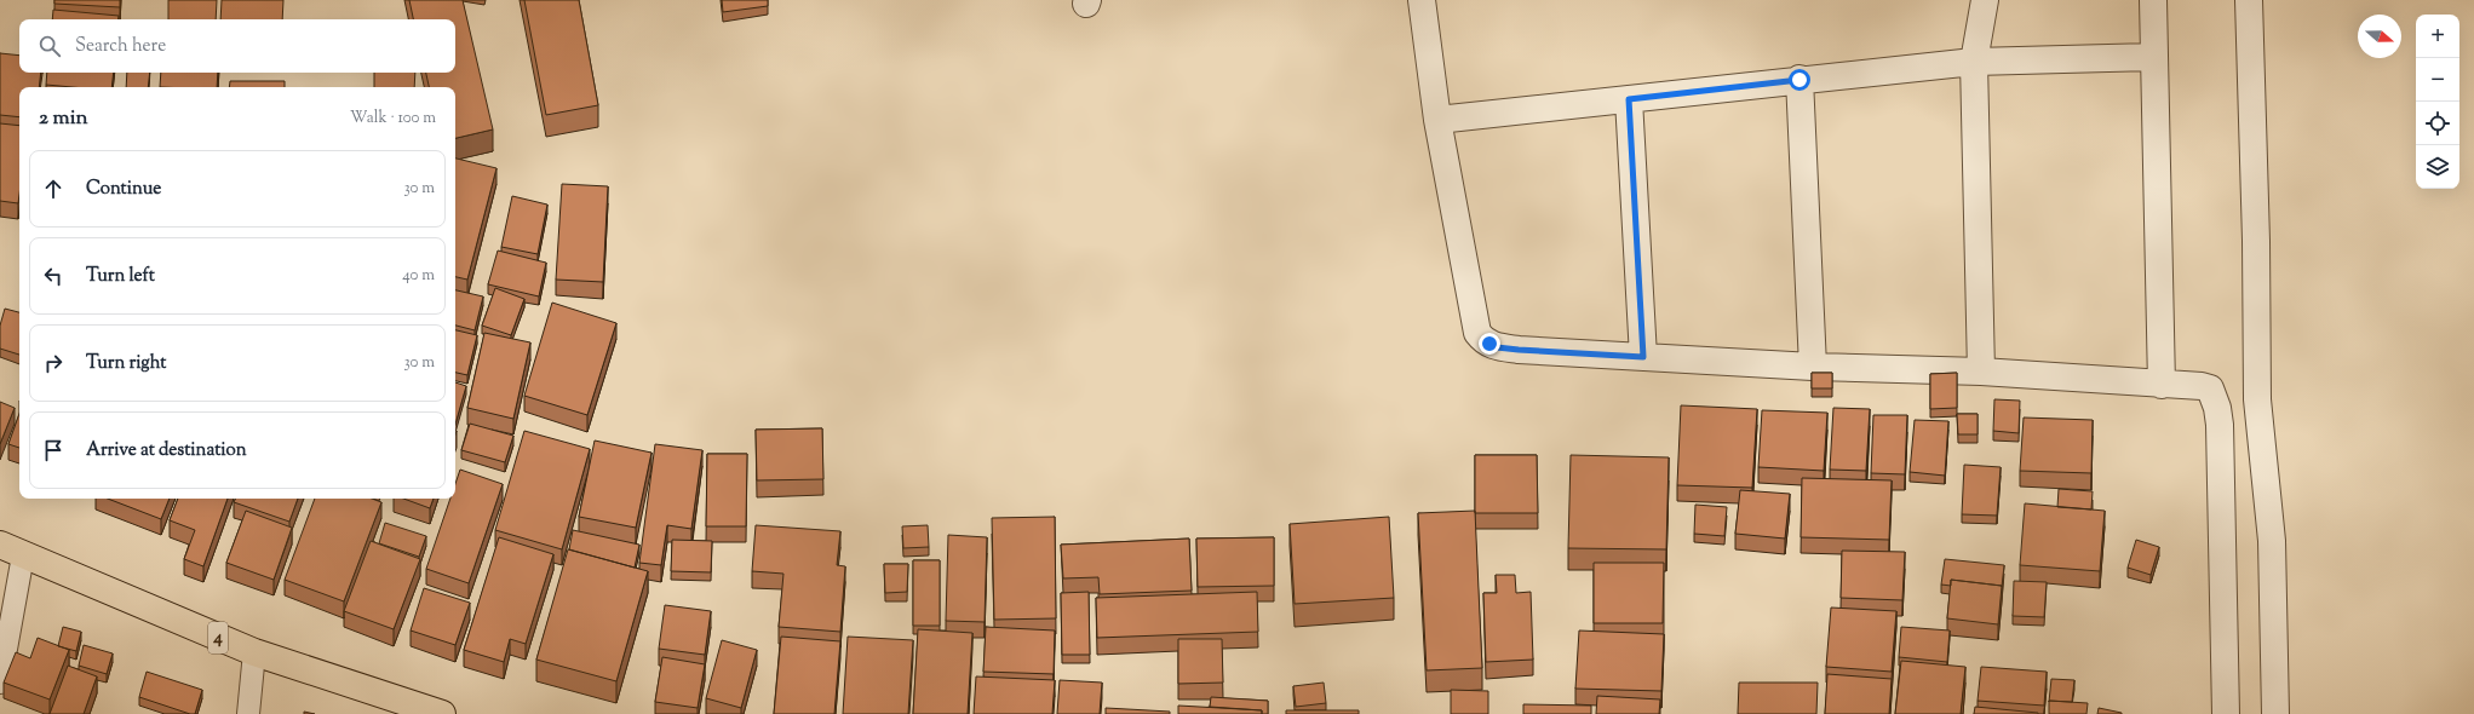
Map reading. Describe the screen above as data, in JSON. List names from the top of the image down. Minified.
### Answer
{"streets":{"highway":["4"]},"north":"right","page":{"map_buttons":["+","−"],"search":"Search here","heading":["2 min","Walk · 100 m"],"list":[["Continue","30 m"],["Turn left","40 m"],["Turn right","30 m"],"Arrive at destination"]}}
